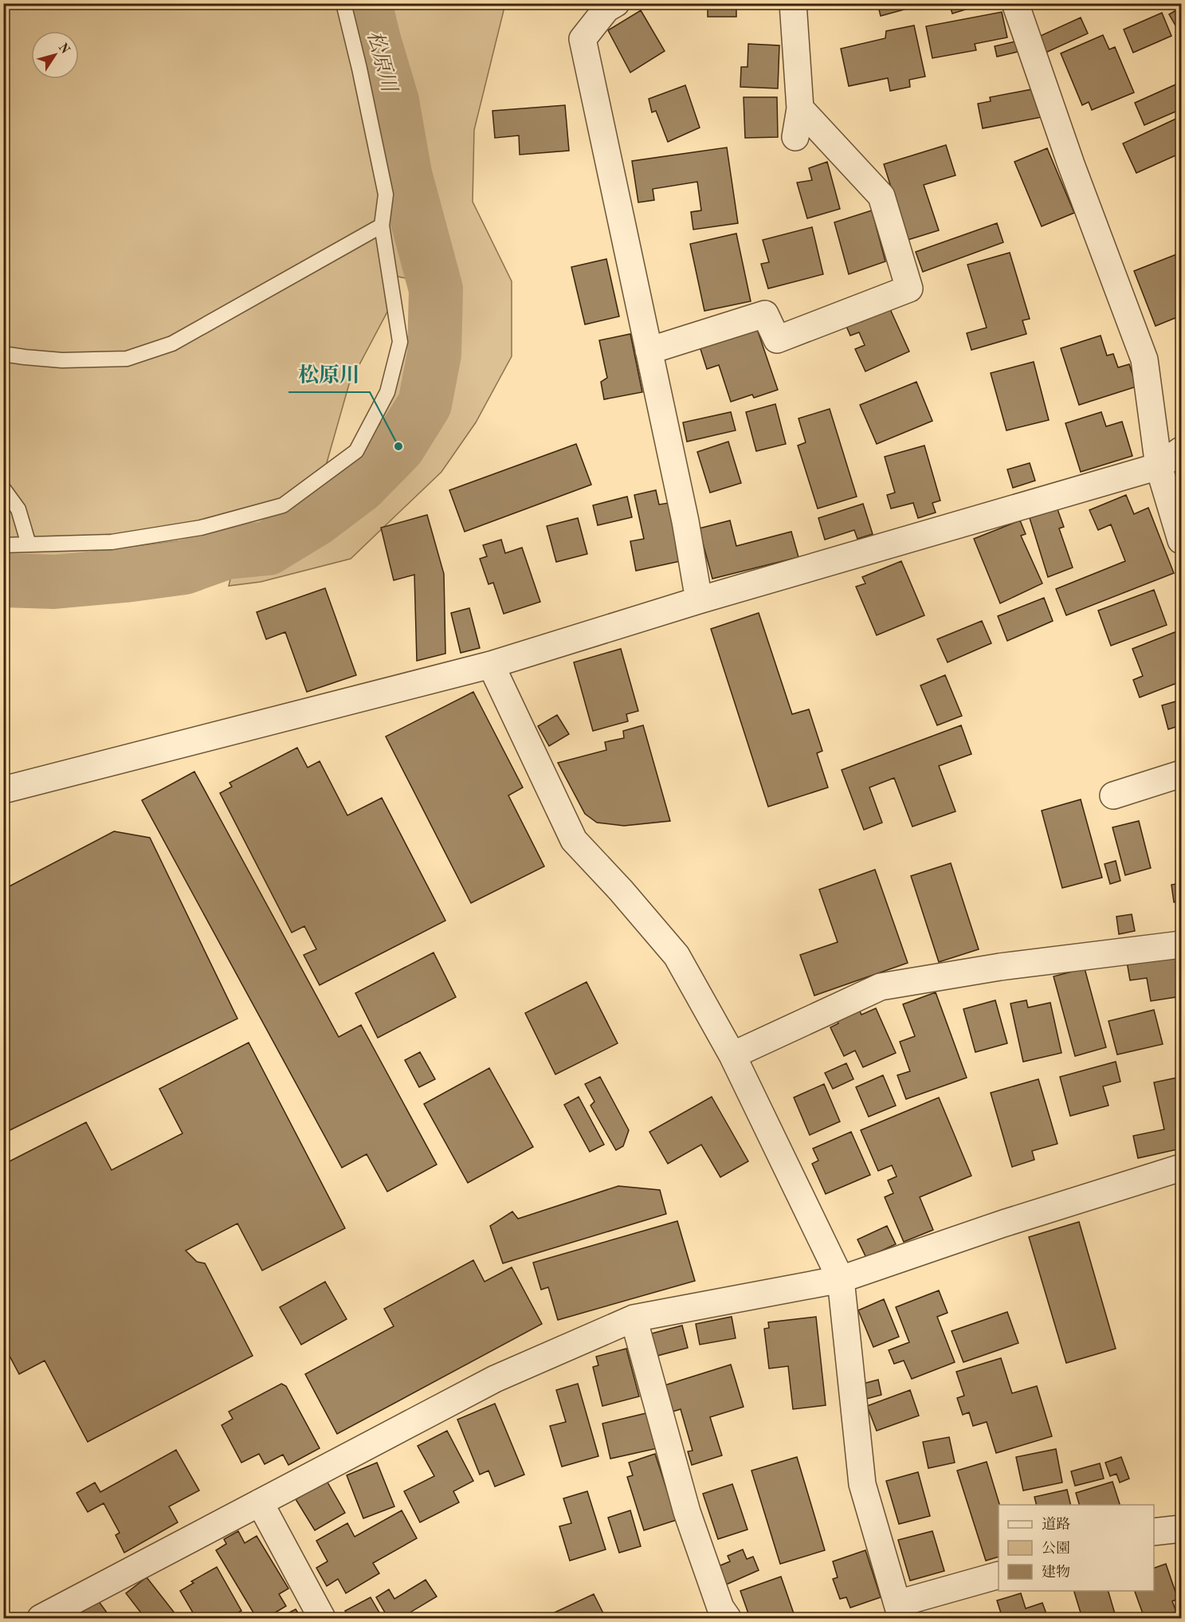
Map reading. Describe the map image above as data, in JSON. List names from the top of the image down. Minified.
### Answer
{"water":["松原川"],"places":["松原川"],"legend":["道路","公園","建物"],"north":"top right"}
